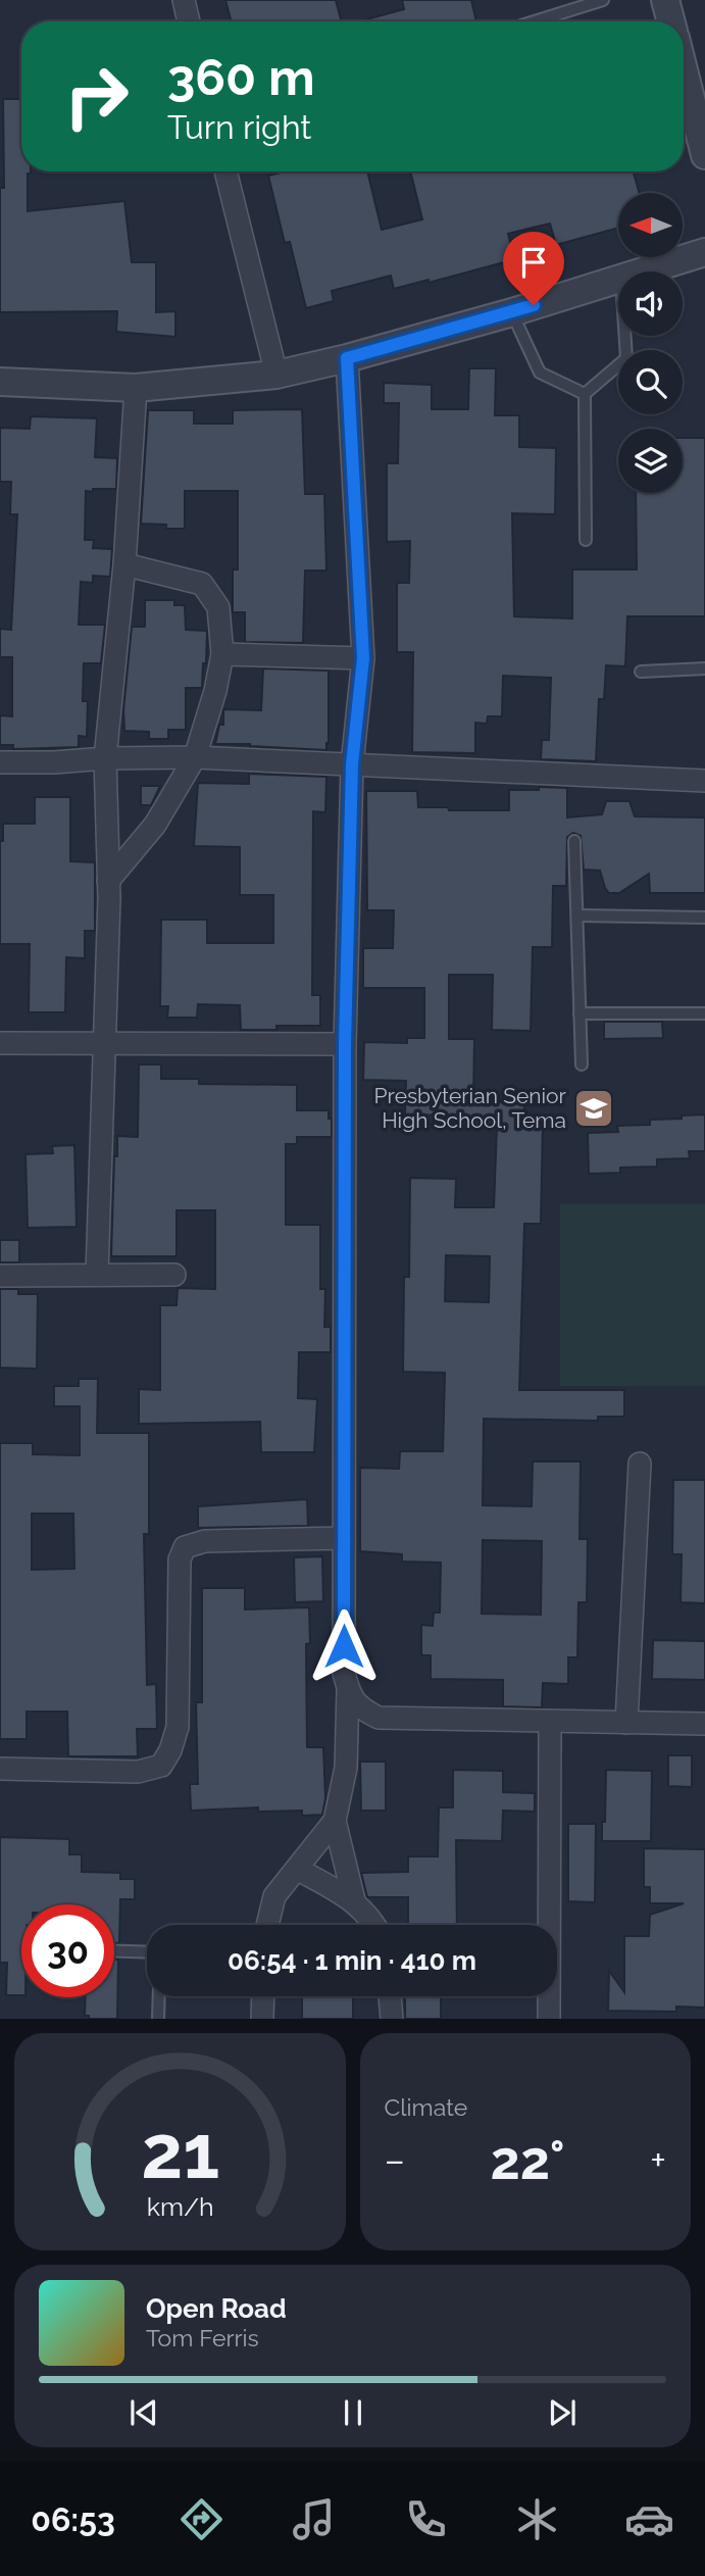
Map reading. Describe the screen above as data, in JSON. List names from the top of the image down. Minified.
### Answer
{"places":{"school or university":["Presbyterian Senior High School, Tema"]},"north":"left","page":{"turn":["360 m","Turn right"],"limit":"30","trip":"06:54 · 1 min · 410 m","tile":"Climate","heat":["−","22°","+"],"song":["Open Road","Tom Ferris"],"tabs":"06:53","gauge":["21","km/h"]}}
